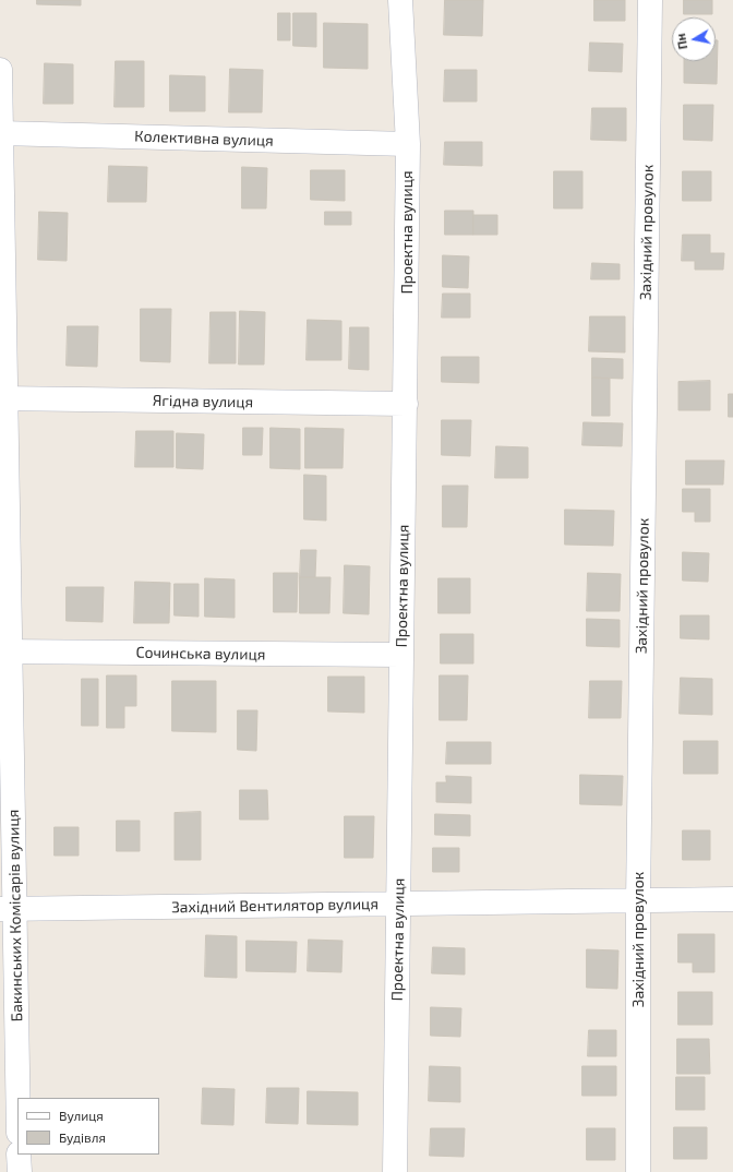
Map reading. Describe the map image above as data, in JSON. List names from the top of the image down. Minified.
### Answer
{"streets":{"street":["Колективна вулиця","Проектна вулиця","Західний провулок","Ягідна вулиця","Сочинська вулиця","Західний Вентилятор вулиця","Бакинських Комісарів вулиця"]},"crossings":[["Колективна вулиця","Проектна вулиця"],["Колективна вулиця","Бакинських Комісарів вулиця"],["Проектна вулиця","Ягідна вулиця"],["Проектна вулиця","Сочинська вулиця"],["Проектна вулиця","Західний Вентилятор вулиця"],["Західний провулок","Західний Вентилятор вулиця"],["Ягідна вулиця","Бакинських Комісарів вулиця"],["Сочинська вулиця","Бакинських Комісарів вулиця"],["Західний Вентилятор вулиця","Бакинських Комісарів вулиця"]],"legend":["Вулиця","Будівля"],"north":"left"}
